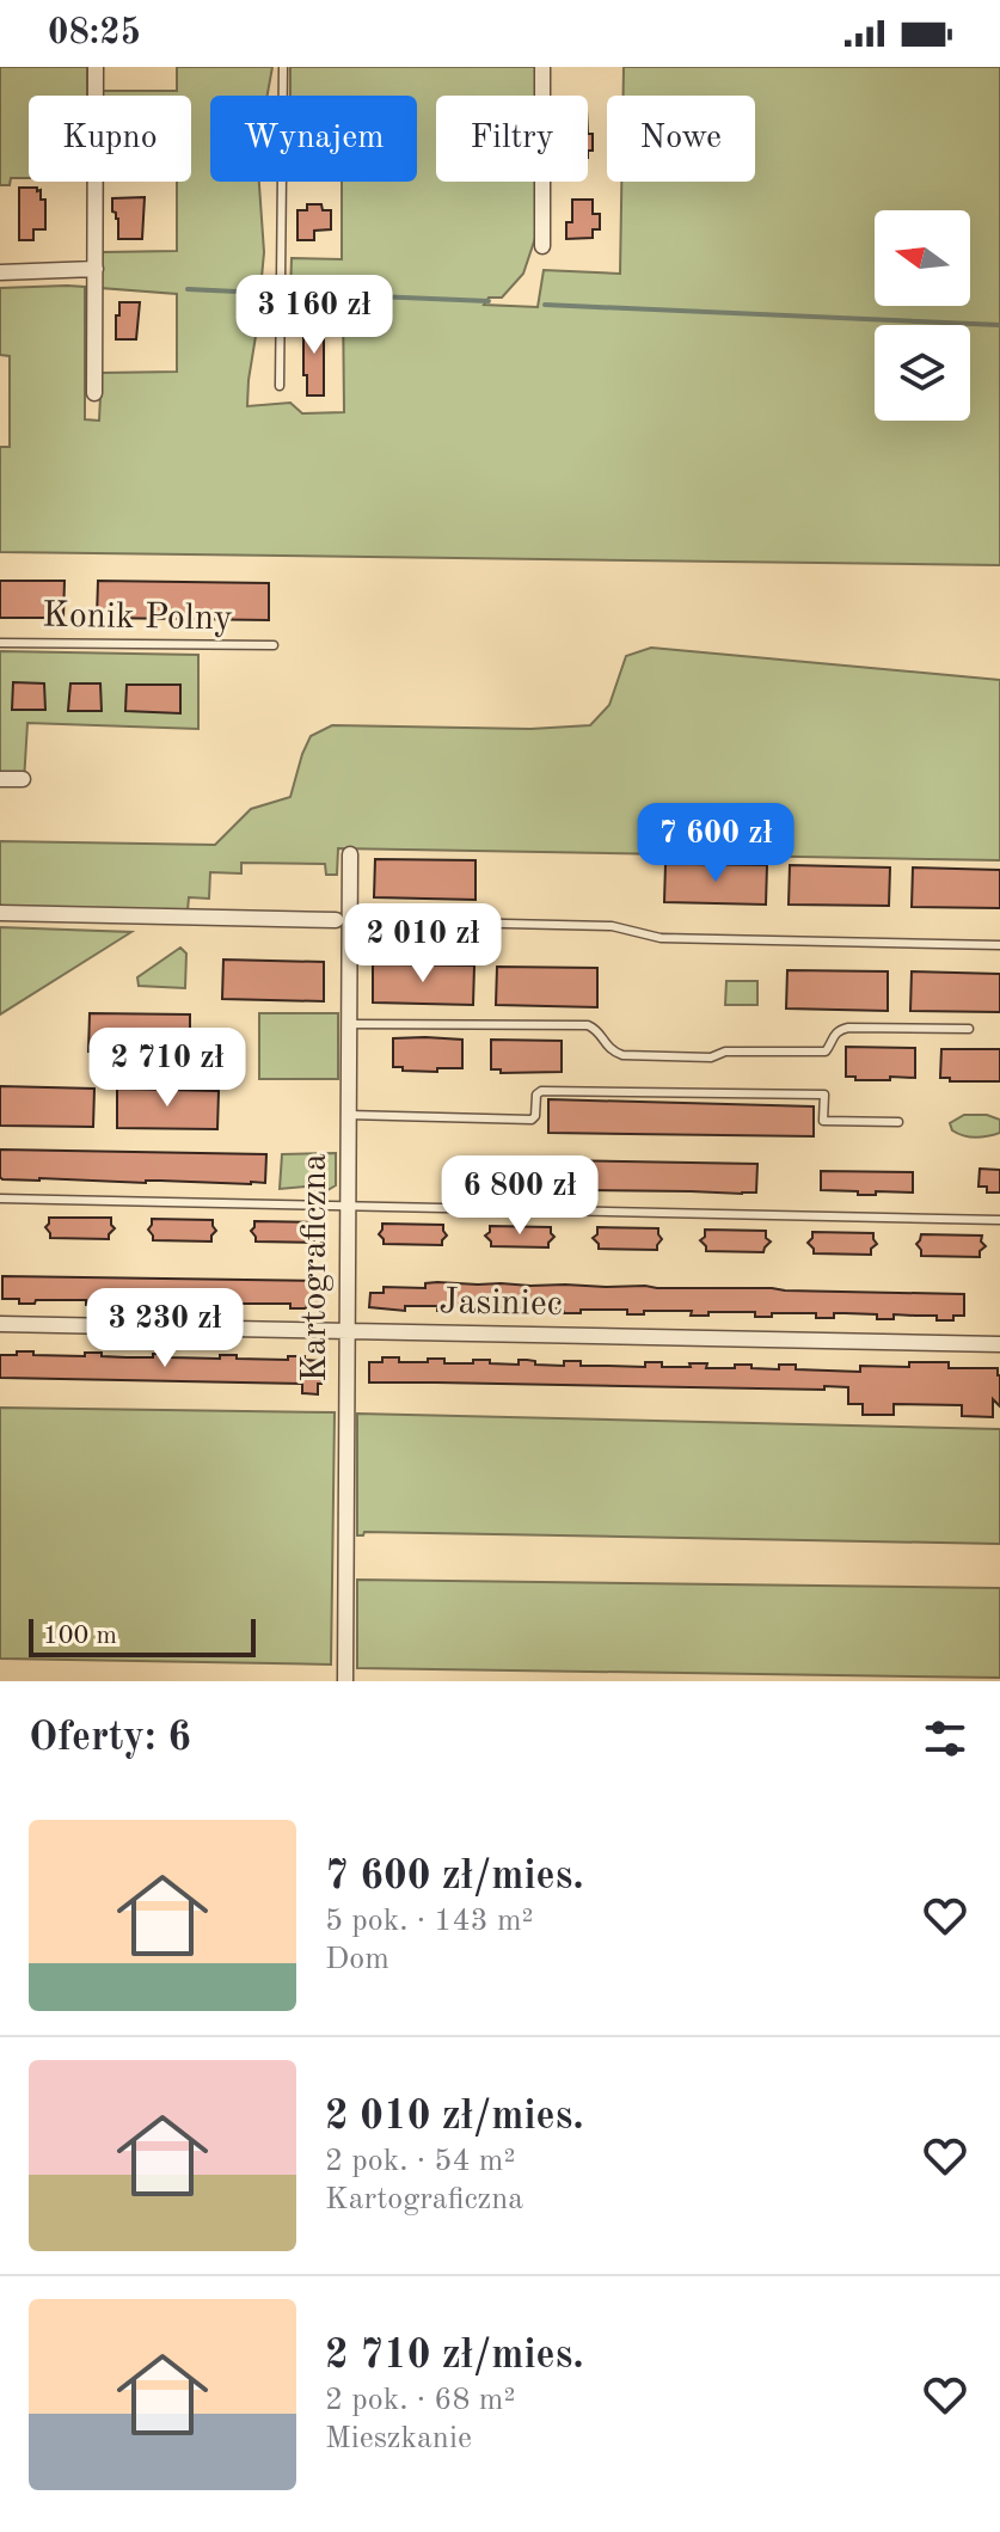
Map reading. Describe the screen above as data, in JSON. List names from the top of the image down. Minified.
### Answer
{"streets":{"street":["Kartograficzna","Jasiniec"],"lane":["Konik Polny"]},"crossings":[["Kartograficzna","Jasiniec"]],"scale_bar":"100 m","north":"left","page":{"status":"08:25","chip":["Kupno","Wynajem","Filtry","Nowe"],"price":["3 160 zł","7 600 zł","2 010 zł","2 710 zł","6 800 zł","3 230 zł"],"scale":"100 m","heading":"Oferty: 6","list":[{"name":"7 600 zł/mies.","note":"5 pok. · 143 m² · Dom"},{"name":"2 010 zł/mies.","note":"2 pok. · 54 m² · Kartograficzna"},{"name":"2 710 zł/mies.","note":"2 pok. · 68 m² · Mieszkanie"}]}}
